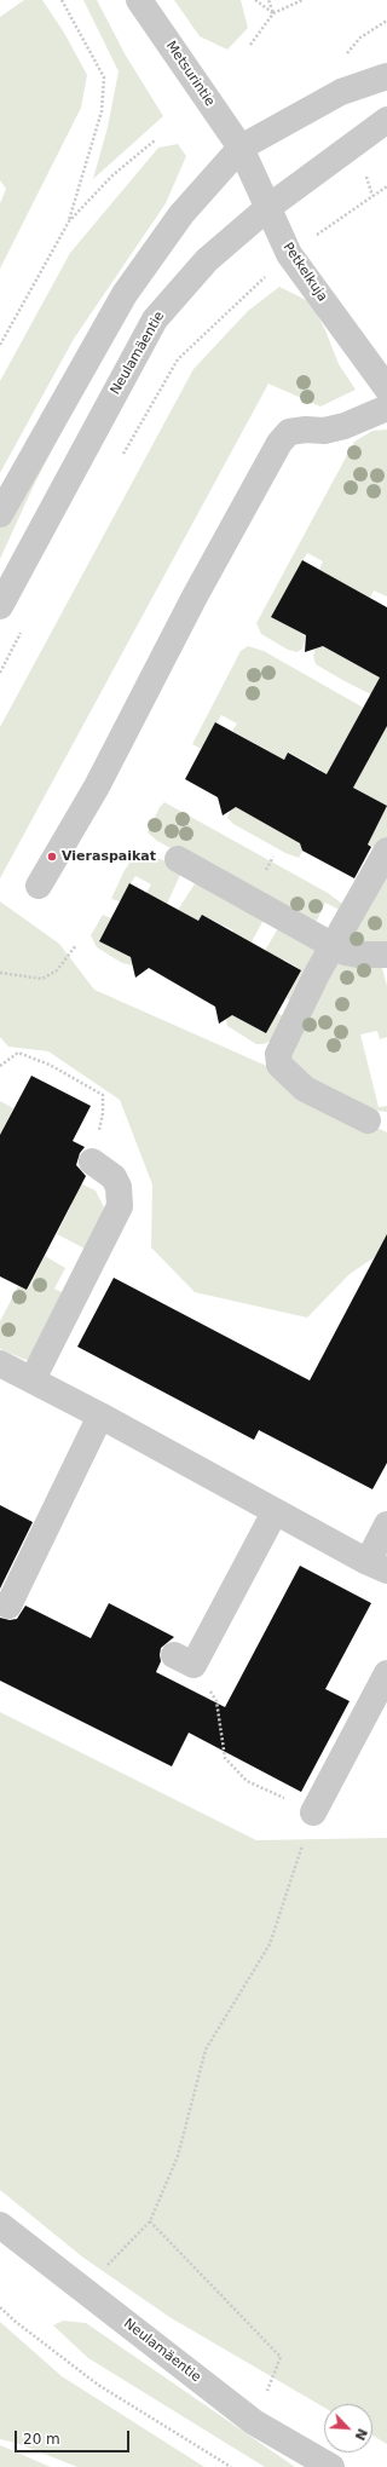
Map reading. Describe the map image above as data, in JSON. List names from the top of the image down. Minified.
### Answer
{"streets":{"street":["Metsurintie","Petkelkuja","Neulamäentie"]},"crossings":[["Metsurintie","Petkelkuja"],["Petkelkuja","Neulamäentie"]],"places":["Vieraspaikat"],"scale_bar":"20 m","north":"bottom right"}
